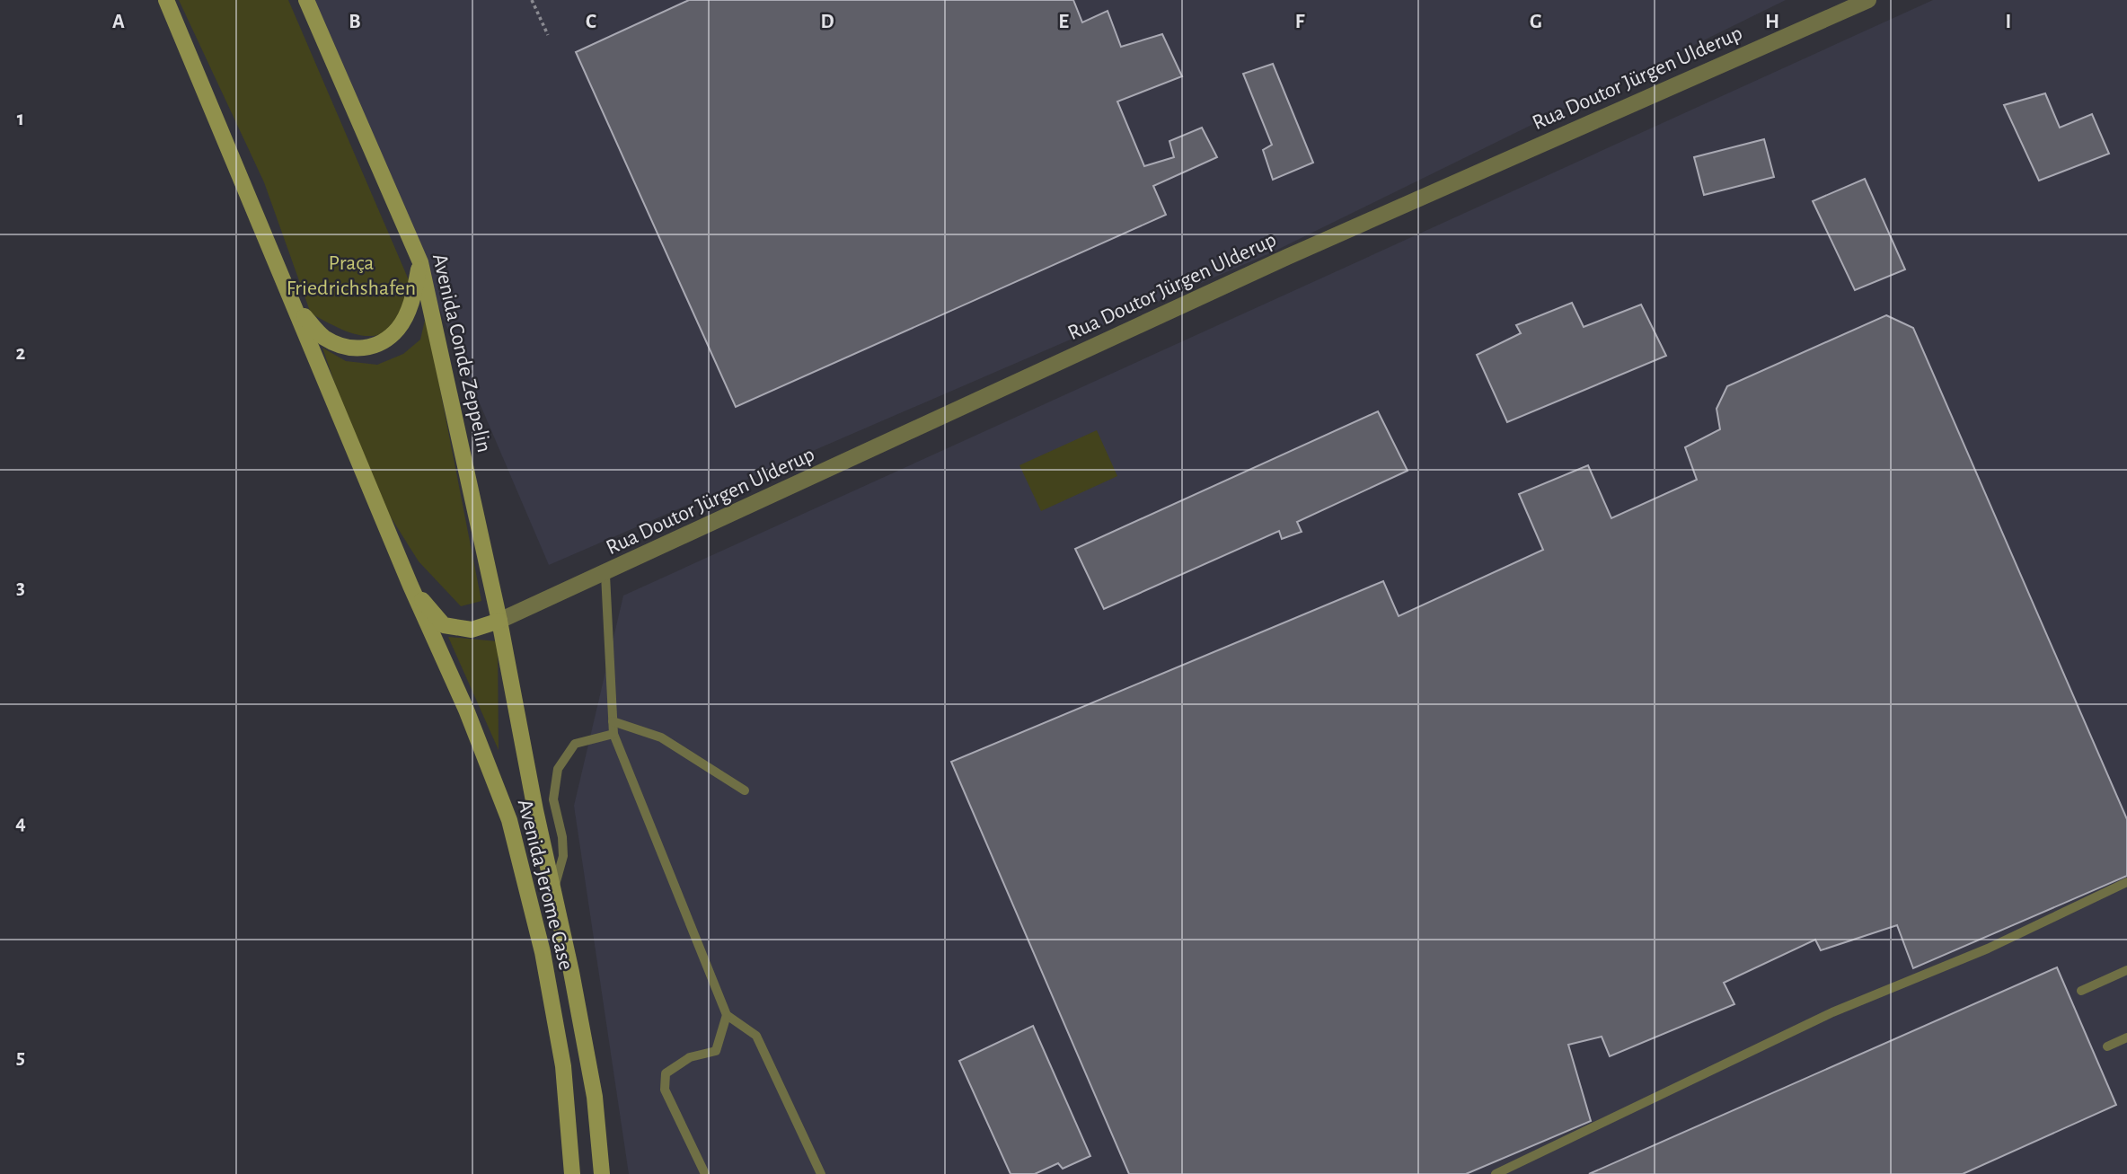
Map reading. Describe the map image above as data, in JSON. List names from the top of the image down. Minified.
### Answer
{"streets":{"main road":["Avenida Conde Zeppelin","Avenida Jerome Case"],"street":["Rua Doutor Jürgen Ulderup"]},"crossings":[["Rua Doutor Jürgen Ulderup","Avenida Conde Zeppelin"],["Rua Doutor Jürgen Ulderup","Avenida Jerome Case"],["Avenida Conde Zeppelin","Avenida Jerome Case"]],"parks":["Praça Friedrichshafen"],"grid":{"columns":["A","B","C","D","E","F","G","H","I"],"rows":["1","2","3","4","5"]}}
